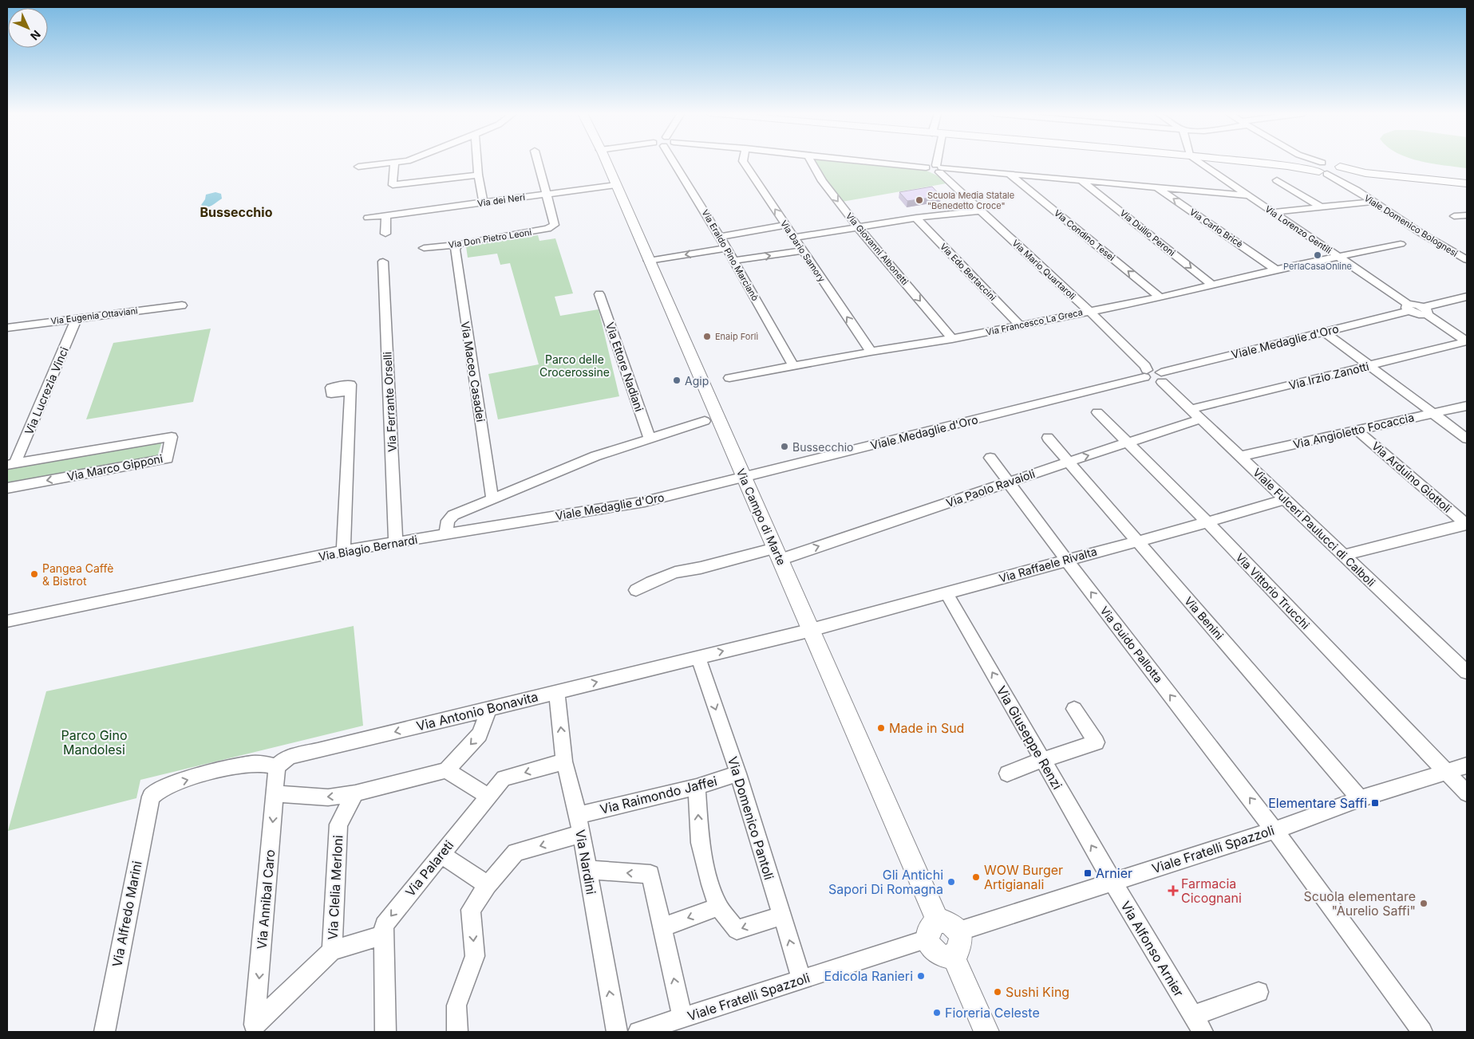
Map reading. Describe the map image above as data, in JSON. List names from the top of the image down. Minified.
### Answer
{"streets":{"main road":["Via Campo di Marte"],"street":["Via dei Neri","Viale Domenico Bolognesi","Via Carlo Bricè","Via Lorenzo Gentili","Via Duilio Peroni","Via Condino Tesei","Via Don Pietro Leoni","Via Giovanni Albonetti","Via Dario Samory","Via Eraldo Pino Marcianò","Via Mario Quartaroli","Via Edo Bertaccini","Via Eugenia Ottaviani","Via Francesco La Greca","Viale Medaglie d'Oro","Via Ettore Nadiani","Via Maceo Casadei","Via Irzio Zanotti","Via Lucrezia Vinci","Via Ferrante Orselli","Via Angioletto Focaccia","Via Marco Gipponi","Via Arduino Giottoli","Via Paolo Ravaioli","Viale Fulceri Paulucci di Calboli","Via Biagio Bernardi","Via Raffaele Rivalta","Via Vittorio Trucchi","Via Benini","Via Guido Pallotta","Via Antonio Bonavita","Via Giuseppe Renzi","Via Raimondo Jaffei","Via Domenico Pantoli","Viale Fratelli Spazzoli","Via Nardini","Via Palareti","Via Clelia Merloni","Via Annibal Caro","Via Alfredo Marini","Via Alfonso Arnier"]},"crossings":[["Via dei Neri","Via Don Pietro Leoni"],["Via dei Neri","Via Campo di Marte"],["Via Carlo Bricè","Via Francesco La Greca"],["Via Lorenzo Gentili","Via Francesco La Greca"],["Via Lorenzo Gentili","Viale Medaglie d'Oro"],["Via Duilio Peroni","Via Francesco La Greca"],["Via Condino Tesei","Via Francesco La Greca"],["Via Don Pietro Leoni","Via Maceo Casadei"],["Via Giovanni Albonetti","Via Francesco La Greca"],["Via Dario Samory","Via Francesco La Greca"],["Via Eraldo Pino Marcianò","Via Francesco La Greca"],["Via Mario Quartaroli","Via Francesco La Greca"],["Via Mario Quartaroli","Viale Medaglie d'Oro"],["Via Edo Bertaccini","Via Francesco La Greca"],["Via Eugenia Ottaviani","Via Lucrezia Vinci"],["Viale Medaglie d'Oro","Via Campo di Marte"],["Viale Medaglie d'Oro","Viale Fulceri Paulucci di Calboli"],["Viale Medaglie d'Oro","Via Biagio Bernardi"],["Via Irzio Zanotti","Viale Fulceri Paulucci di Calboli"],["Via Lucrezia Vinci","Via Marco Gipponi"],["Via Ferrante Orselli","Via Biagio Bernardi"],["Via Angioletto Focaccia","Via Arduino Giottoli"],["Via Angioletto Focaccia","Viale Fulceri Paulucci di Calboli"],["Via Paolo Ravaioli","Via Campo di Marte"],["Via Paolo Ravaioli","Viale Fulceri Paulucci di Calboli"],["Via Paolo Ravaioli","Via Vittorio Trucchi"],["Via Paolo Ravaioli","Via Benini"],["Via Paolo Ravaioli","Via Guido Pallotta"],["Via Campo di Marte","Via Raffaele Rivalta"],["Via Campo di Marte","Via Antonio Bonavita"],["Via Campo di Marte","Viale Fratelli Spazzoli"],["Viale Fulceri Paulucci di Calboli","Via Raffaele Rivalta"],["Via Raffaele Rivalta","Via Vittorio Trucchi"],["Via Raffaele Rivalta","Via Benini"],["Via Raffaele Rivalta","Via Guido Pallotta"],["Via Raffaele Rivalta","Via Antonio Bonavita"],["Via Raffaele Rivalta","Via Giuseppe Renzi"],["Via Vittorio Trucchi","Viale Fratelli Spazzoli"],["Via Benini","Viale Fratelli Spazzoli"],["Via Guido Pallotta","Viale Fratelli Spazzoli"],["Via Antonio Bonavita","Via Domenico Pantoli"],["Via Antonio Bonavita","Via Nardini"],["Via Antonio Bonavita","Via Annibal Caro"],["Via Antonio Bonavita","Via Alfredo Marini"],["Via Giuseppe Renzi","Viale Fratelli Spazzoli"],["Via Giuseppe Renzi","Via Alfonso Arnier"],["Via Raimondo Jaffei","Via Domenico Pantoli"],["Via Raimondo Jaffei","Via Nardini"],["Via Domenico Pantoli","Viale Fratelli Spazzoli"],["Viale Fratelli Spazzoli","Via Alfonso Arnier"],["Via Nardini","Via Palareti"],["Via Clelia Merloni","Via Annibal Caro"],["Via Annibal Caro","Via Alfredo Marini"]],"one_way":["Via Duilio Peroni","Via Condino Tesei","Via Giovanni Albonetti","Via Dario Samory","Via Paolo Ravaioli","Via Guido Pallotta","Via Giuseppe Renzi","Via Annibal Caro","Via Alfredo Marini"],"districts":["Bussecchio"],"parks":["Parco delle Crocerossine","Parco Gino Mandolesi"],"places":{"other":["Scuola Media Statale \"Benedetto Croce\"","PerlaCasaOnline","Enaip Forlì","Agip","Bussecchio","Pangea Caffè & Bistrot","Made in Sud","WOW Burger Artigianali","Gli Antichi Sapori Di Romagna","Scuola elementare \"Aurelio Saffi\"","Edicola Ranieri","Sushi King","Fioreria Celeste"],"transit":["Elementare Saffi","Arnier"],"health":["Farmacia Cicognani"]},"north":"bottom right"}
